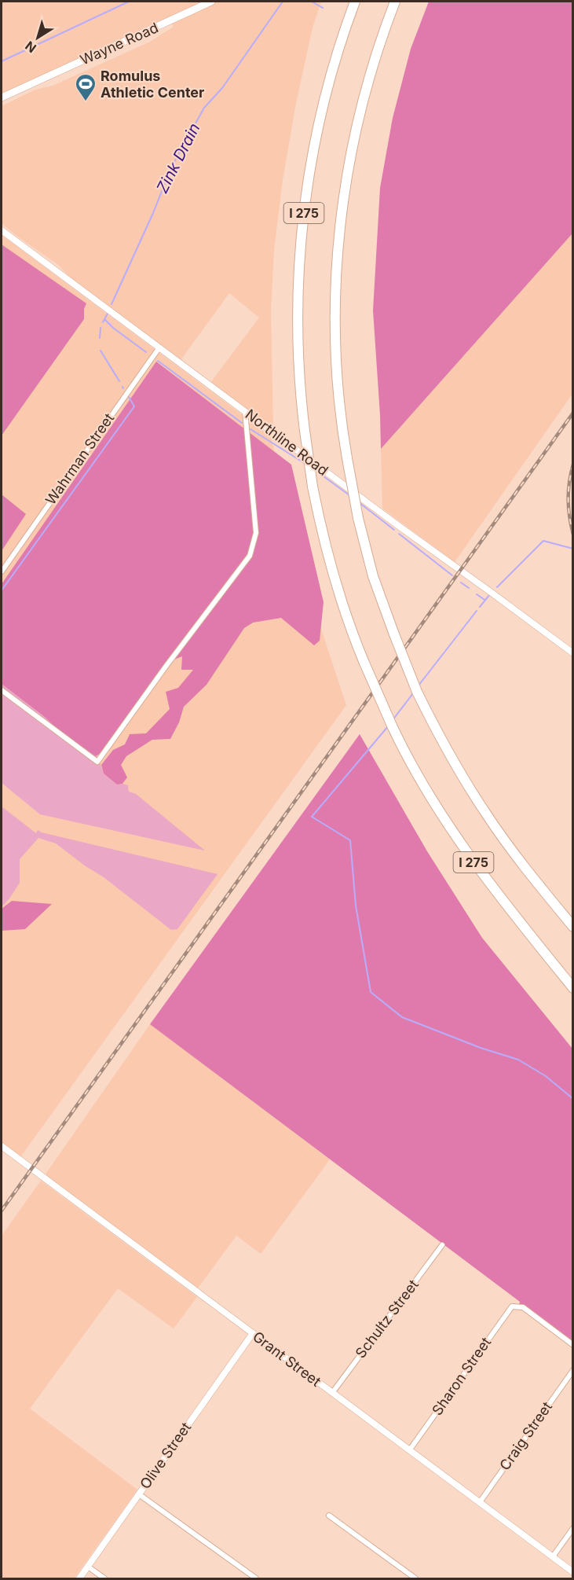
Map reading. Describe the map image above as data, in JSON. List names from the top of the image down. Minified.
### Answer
{"streets":{"highway":["I 275"],"main road":["Wayne Road"],"street":["Northline Road","Wahrman Street","Schultz Street","Grant Street","Sharon Street","Craig Street","Olive Street"]},"crossings":[["Northline Road","Wahrman Street"],["Schultz Street","Grant Street"],["Grant Street","Sharon Street"],["Grant Street","Craig Street"],["Grant Street","Olive Street"]],"water":["Zink Drain"],"places":{"sports":["Romulus Athletic Center"]},"north":"bottom left"}
